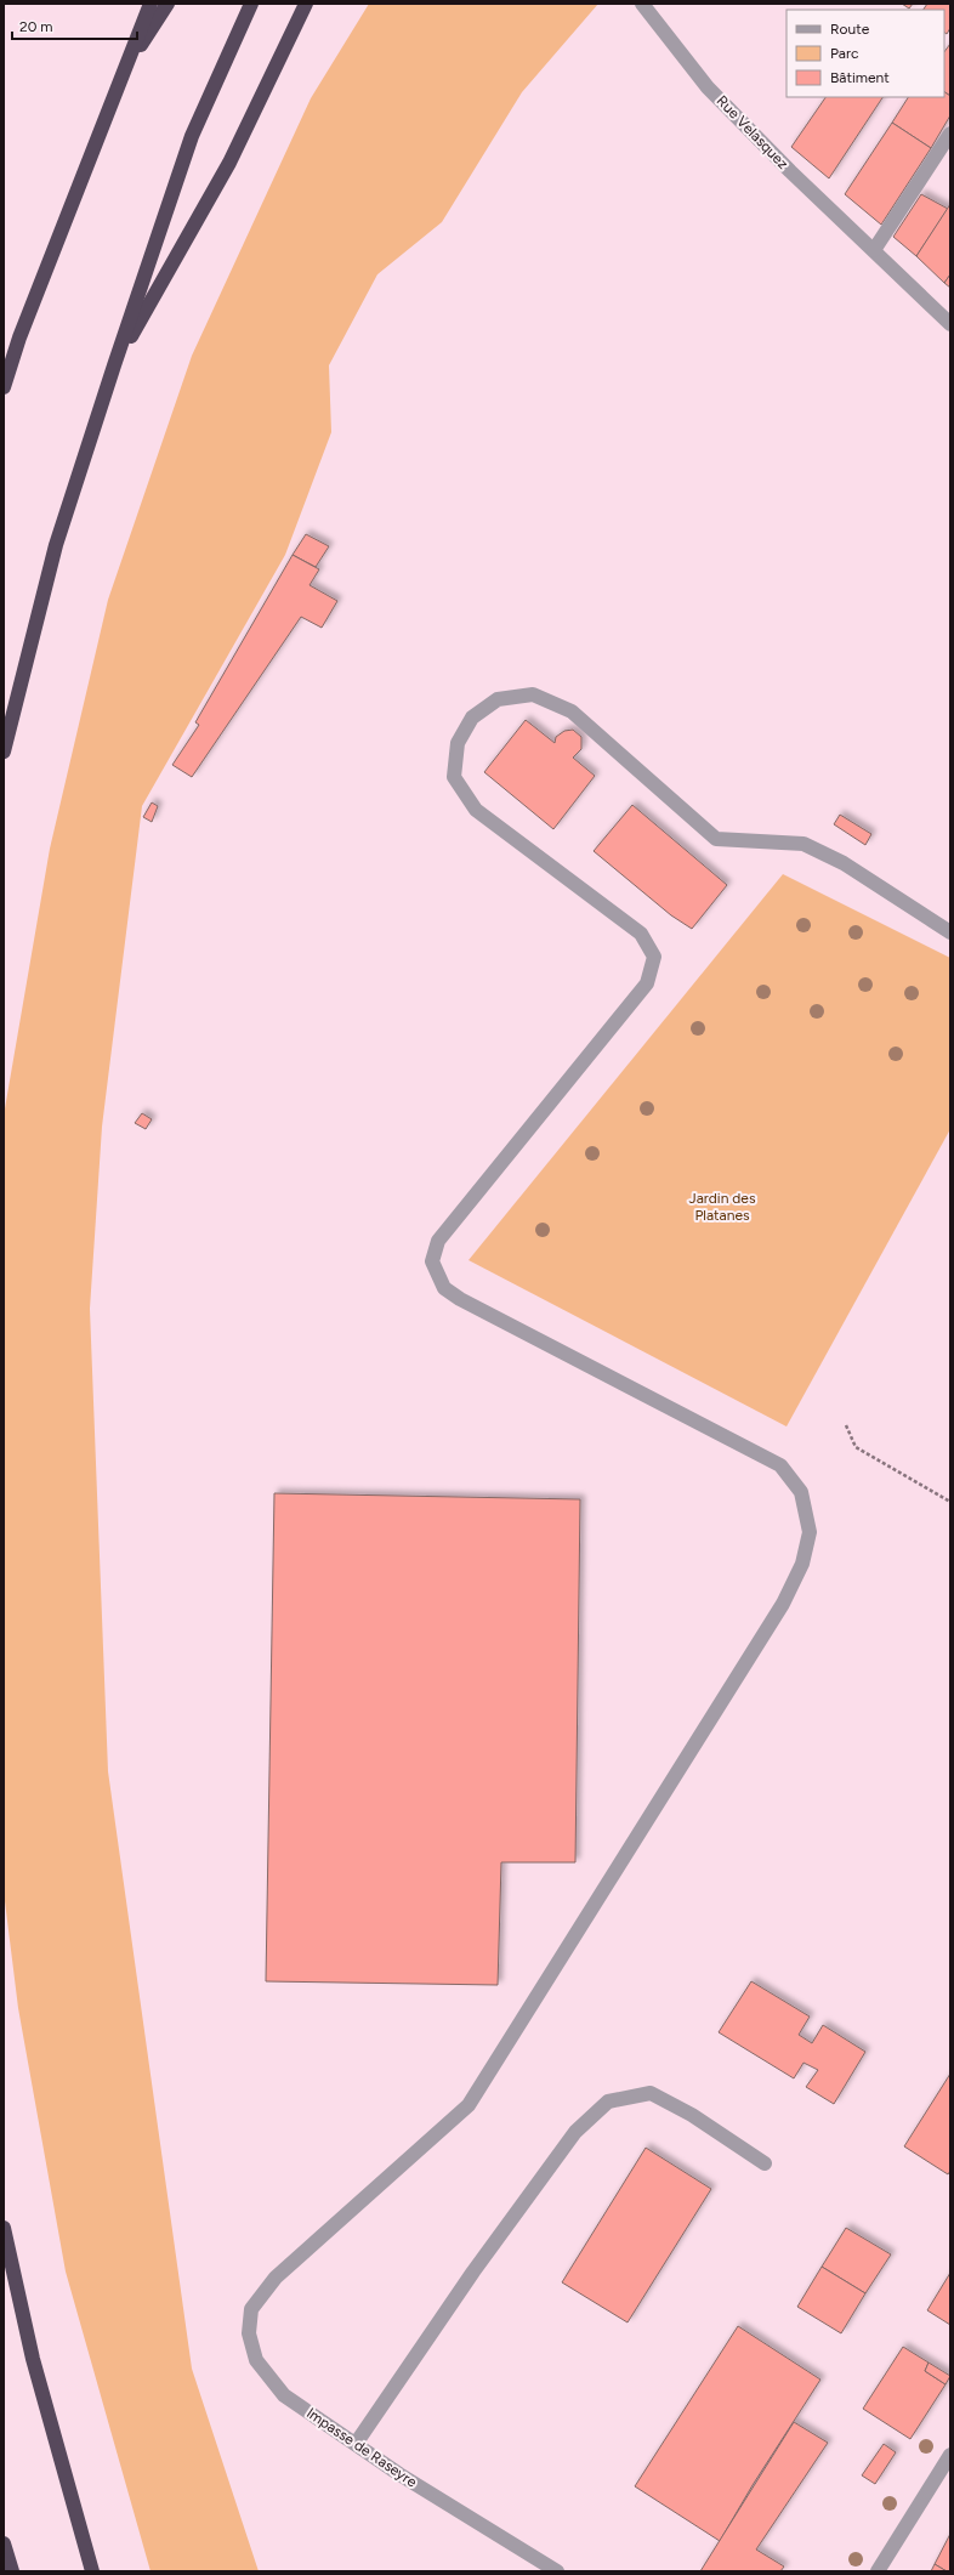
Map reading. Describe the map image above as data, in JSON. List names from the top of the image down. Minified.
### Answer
{"streets":{"street":["Rue Velasquez","Impasse de Raseyre"]},"parks":["Jardin des Platanes"],"legend":["Route","Parc","Bâtiment"],"scale_bar":"20 m"}
